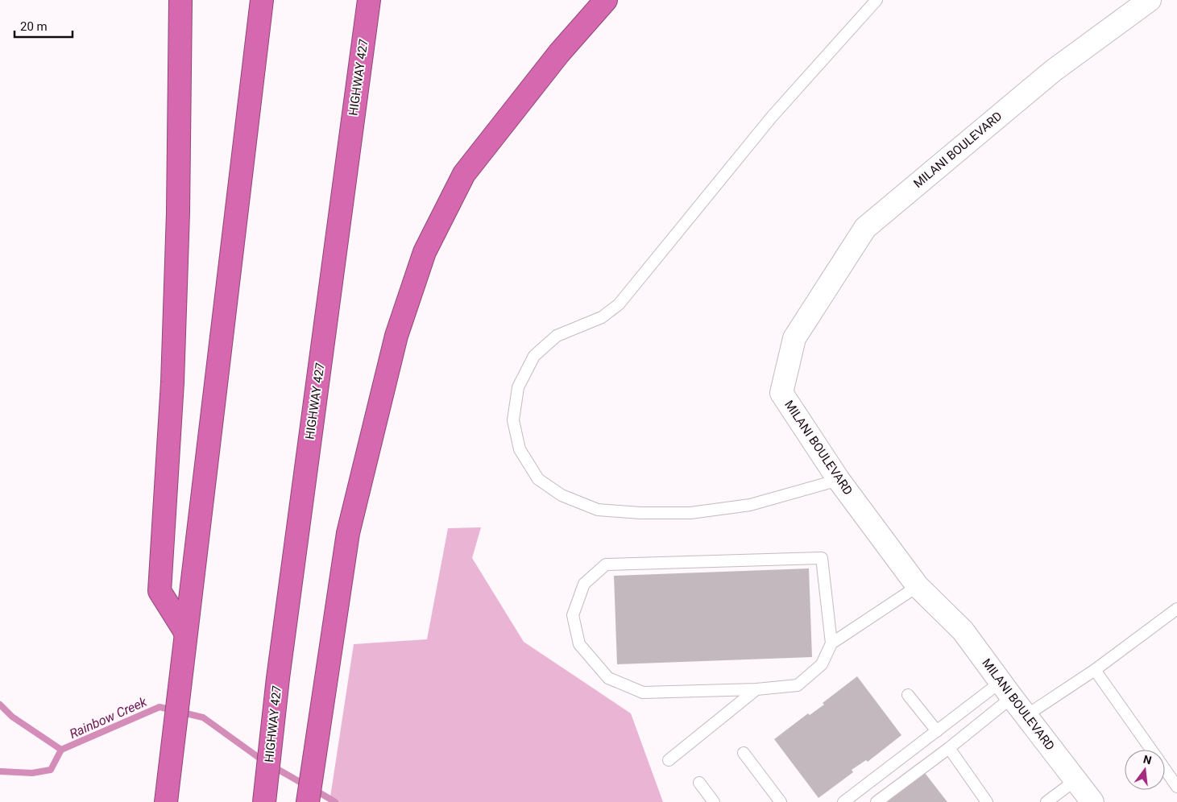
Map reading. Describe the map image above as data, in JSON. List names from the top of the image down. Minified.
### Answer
{"streets":{"highway":["HIGHWAY 427"],"street":["MILANI BOULEVARD"]},"water":["Rainbow Creek"],"scale_bar":"20 m","north":"top"}
